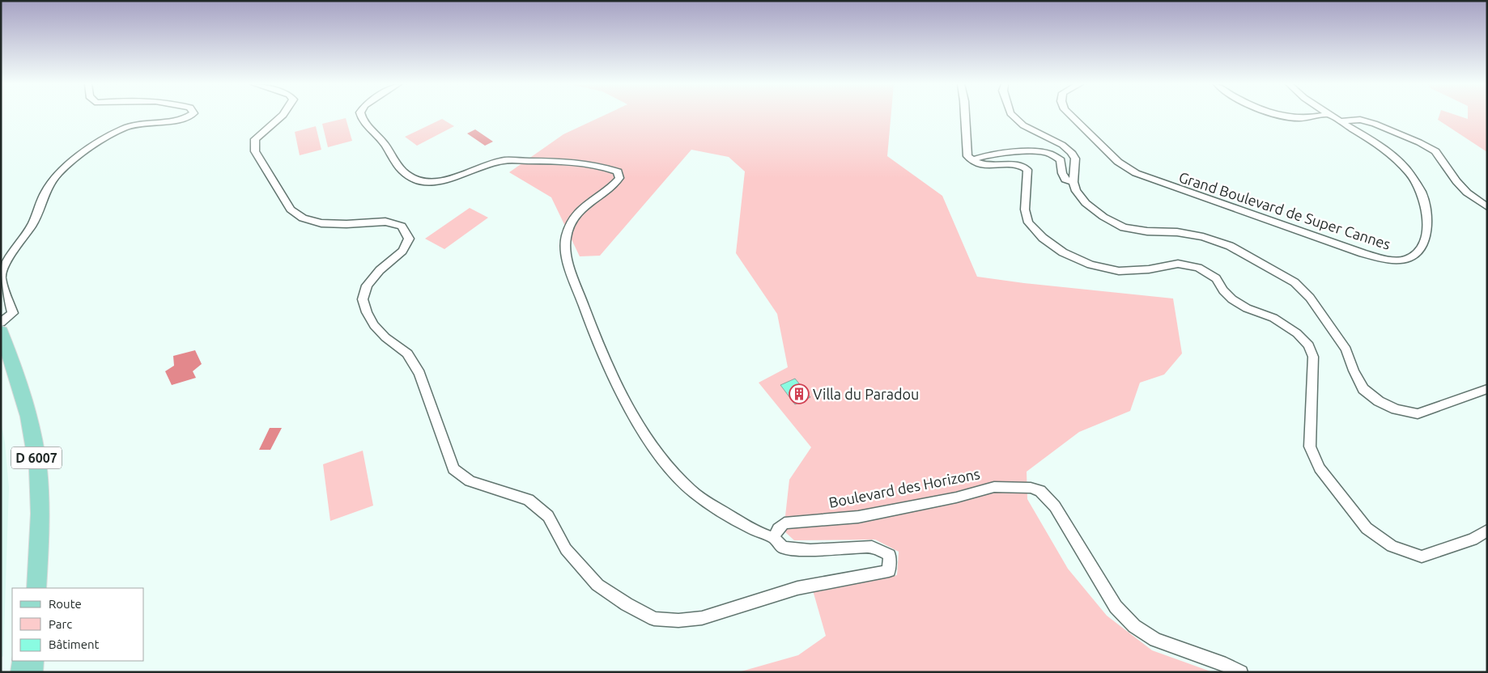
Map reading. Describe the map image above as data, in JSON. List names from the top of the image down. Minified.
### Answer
{"streets":{"main road":["D 6007"],"street":["Grand Boulevard de Super Cannes","Boulevard des Horizons"]},"places":{"building":["Villa du Paradou"]},"legend":["Route","Parc","Bâtiment"]}
